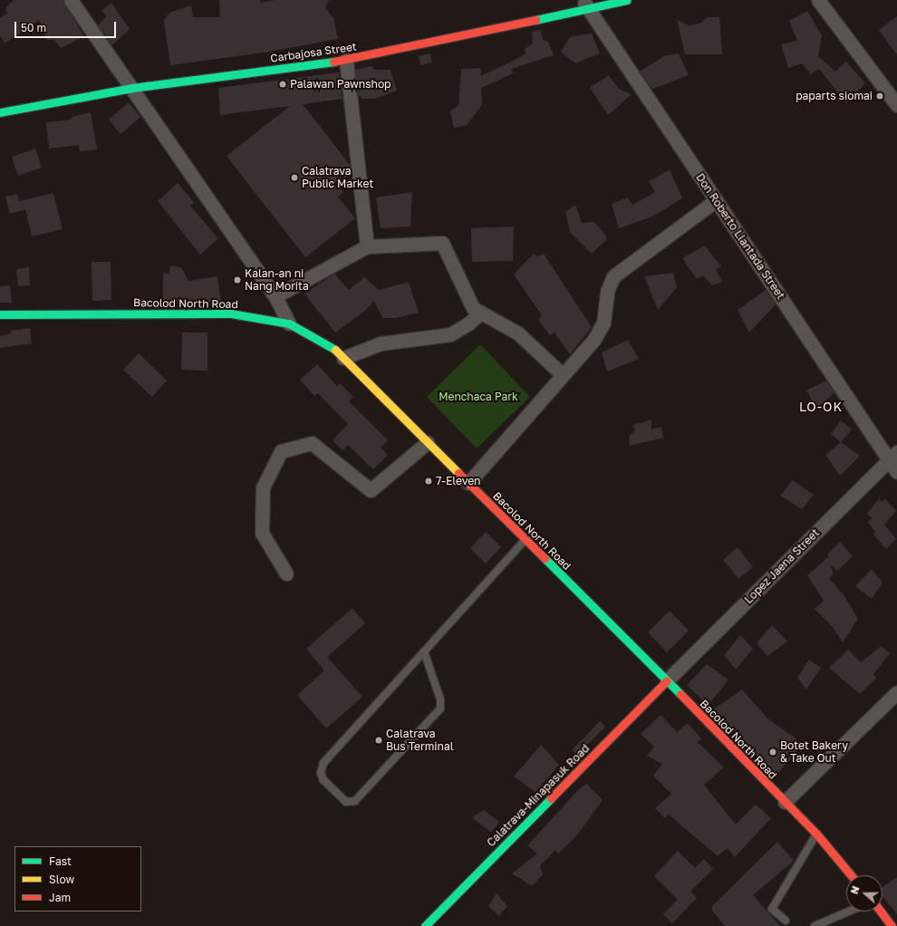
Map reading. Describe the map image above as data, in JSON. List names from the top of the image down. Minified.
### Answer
{"streets":{"main road":["Carbajosa Street","Bacolod North Road","Calatrava-Minapasuk Road"],"street":["Don Roberto Llantada Street","Lopez Jaena Street"]},"crossings":[["Carbajosa Street","Don Roberto Llantada Street"],["Don Roberto Llantada Street","Lopez Jaena Street"],["Bacolod North Road","Lopez Jaena Street"],["Bacolod North Road","Calatrava-Minapasuk Road"],["Lopez Jaena Street","Calatrava-Minapasuk Road"]],"districts":["LO-OK"],"parks":["Menchaca Park"],"places":["Palawan Pawnshop","paparts siomai","Calatrava Public Market","Kalan-an ni Nang Morita","7-Eleven","Calatrava Bus Terminal","Botet Bakery & Take Out"],"legend":["Fast","Slow","Jam"],"scale_bar":"50 m","north":"left"}
